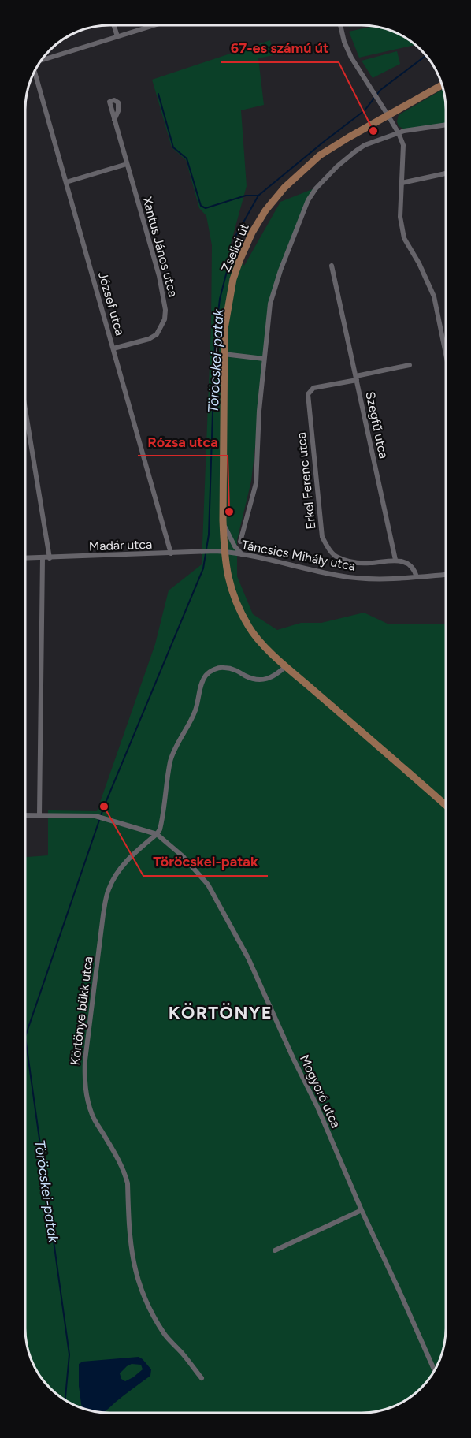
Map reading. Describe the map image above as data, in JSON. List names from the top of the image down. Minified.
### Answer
{"streets":{"main road":["Zselici út"],"street":["Xantus János utca","József utca","Szegfű utca","Erkel Ferenc utca","Madár utca","Táncsics Mihály utca","Körtönye bükk utca","Mogyoró utca"]},"crossings":[["Xantus János utca","József utca"],["Zselici út","Madár utca"],["Zselici út","Táncsics Mihály utca"],["József utca","Madár utca"],["Szegfű utca","Erkel Ferenc utca"],["Madár utca","Táncsics Mihály utca"],["Körtönye bükk utca","Mogyoró utca"]],"districts":["KÖRTÖNYE"],"water":["Töröcskei-patak"],"places":["67-es számú út","Rózsa utca","Töröcskei-patak"]}
